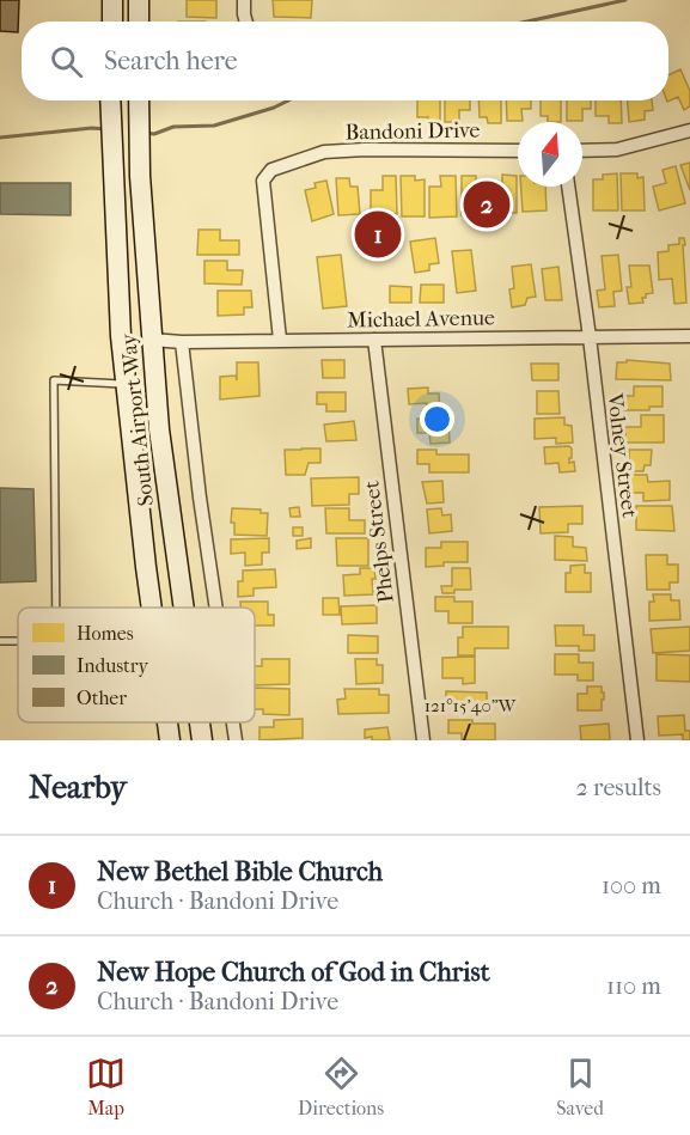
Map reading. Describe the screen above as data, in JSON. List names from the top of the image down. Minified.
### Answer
{"streets":{"main road":["South Airport Way"],"street":["Bandoni Drive","Michael Avenue","Volney Street","Phelps Street"]},"crossings":[["Bandoni Drive","Michael Avenue"],["Michael Avenue","South Airport Way"],["Michael Avenue","Volney Street"],["Michael Avenue","Phelps Street"]],"legend":["Homes","Industry","Other"],"north":"top","page":{"search":"Search here","pins":["2","1"],"heading":["Nearby","2 results"],"list":[{"mark":"1","name":"New Bethel Bible Church","note":"Church · Bandoni Drive","value":"100 m"},{"mark":"2","name":"New Hope Church of God in Christ","note":"Church · Bandoni Drive","value":"110 m"}],"nav":["Map","Directions","Saved"]},"coordinates":["121°15'40\"W"]}
